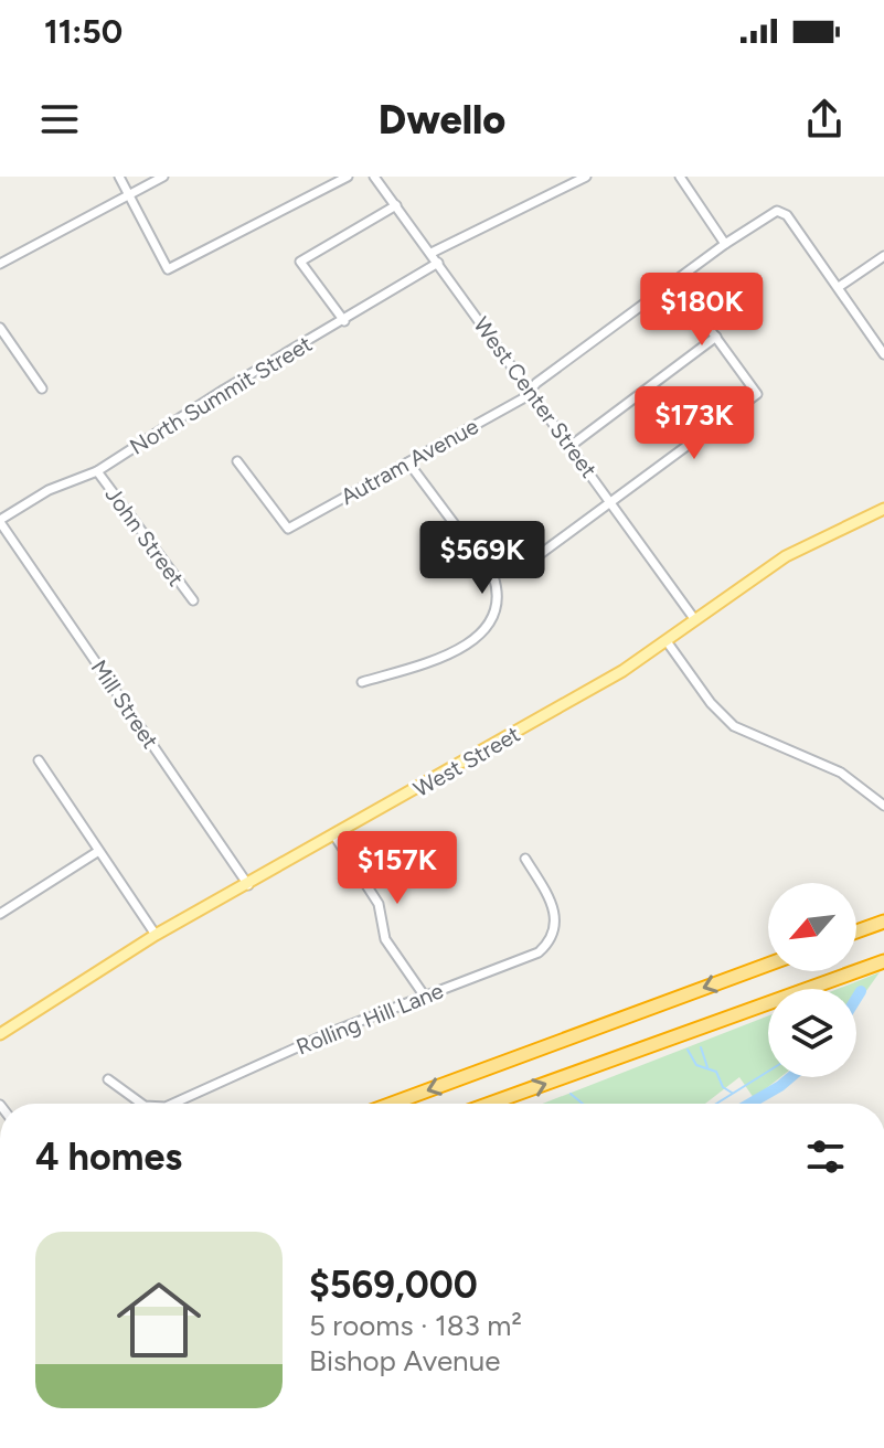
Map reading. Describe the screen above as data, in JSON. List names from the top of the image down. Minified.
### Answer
{"streets":{"main road":["West Street"],"street":["North Summit Street","West Center Street","Autram Avenue","John Street","Mill Street","Rolling Hill Lane"]},"crossings":[["North Summit Street","West Center Street"],["North Summit Street","John Street"],["North Summit Street","Mill Street"],["West Center Street","Autram Avenue"],["West Center Street","West Street"],["Mill Street","West Street"]],"north":"bottom left","page":{"status":"11:50","header":"Dwello","price":["$180K","$173K","$569K","$157K"],"heading":"4 homes","list":[{"name":"$569,000","note":"5 rooms · 183 m² · Bishop Avenue"}]}}
